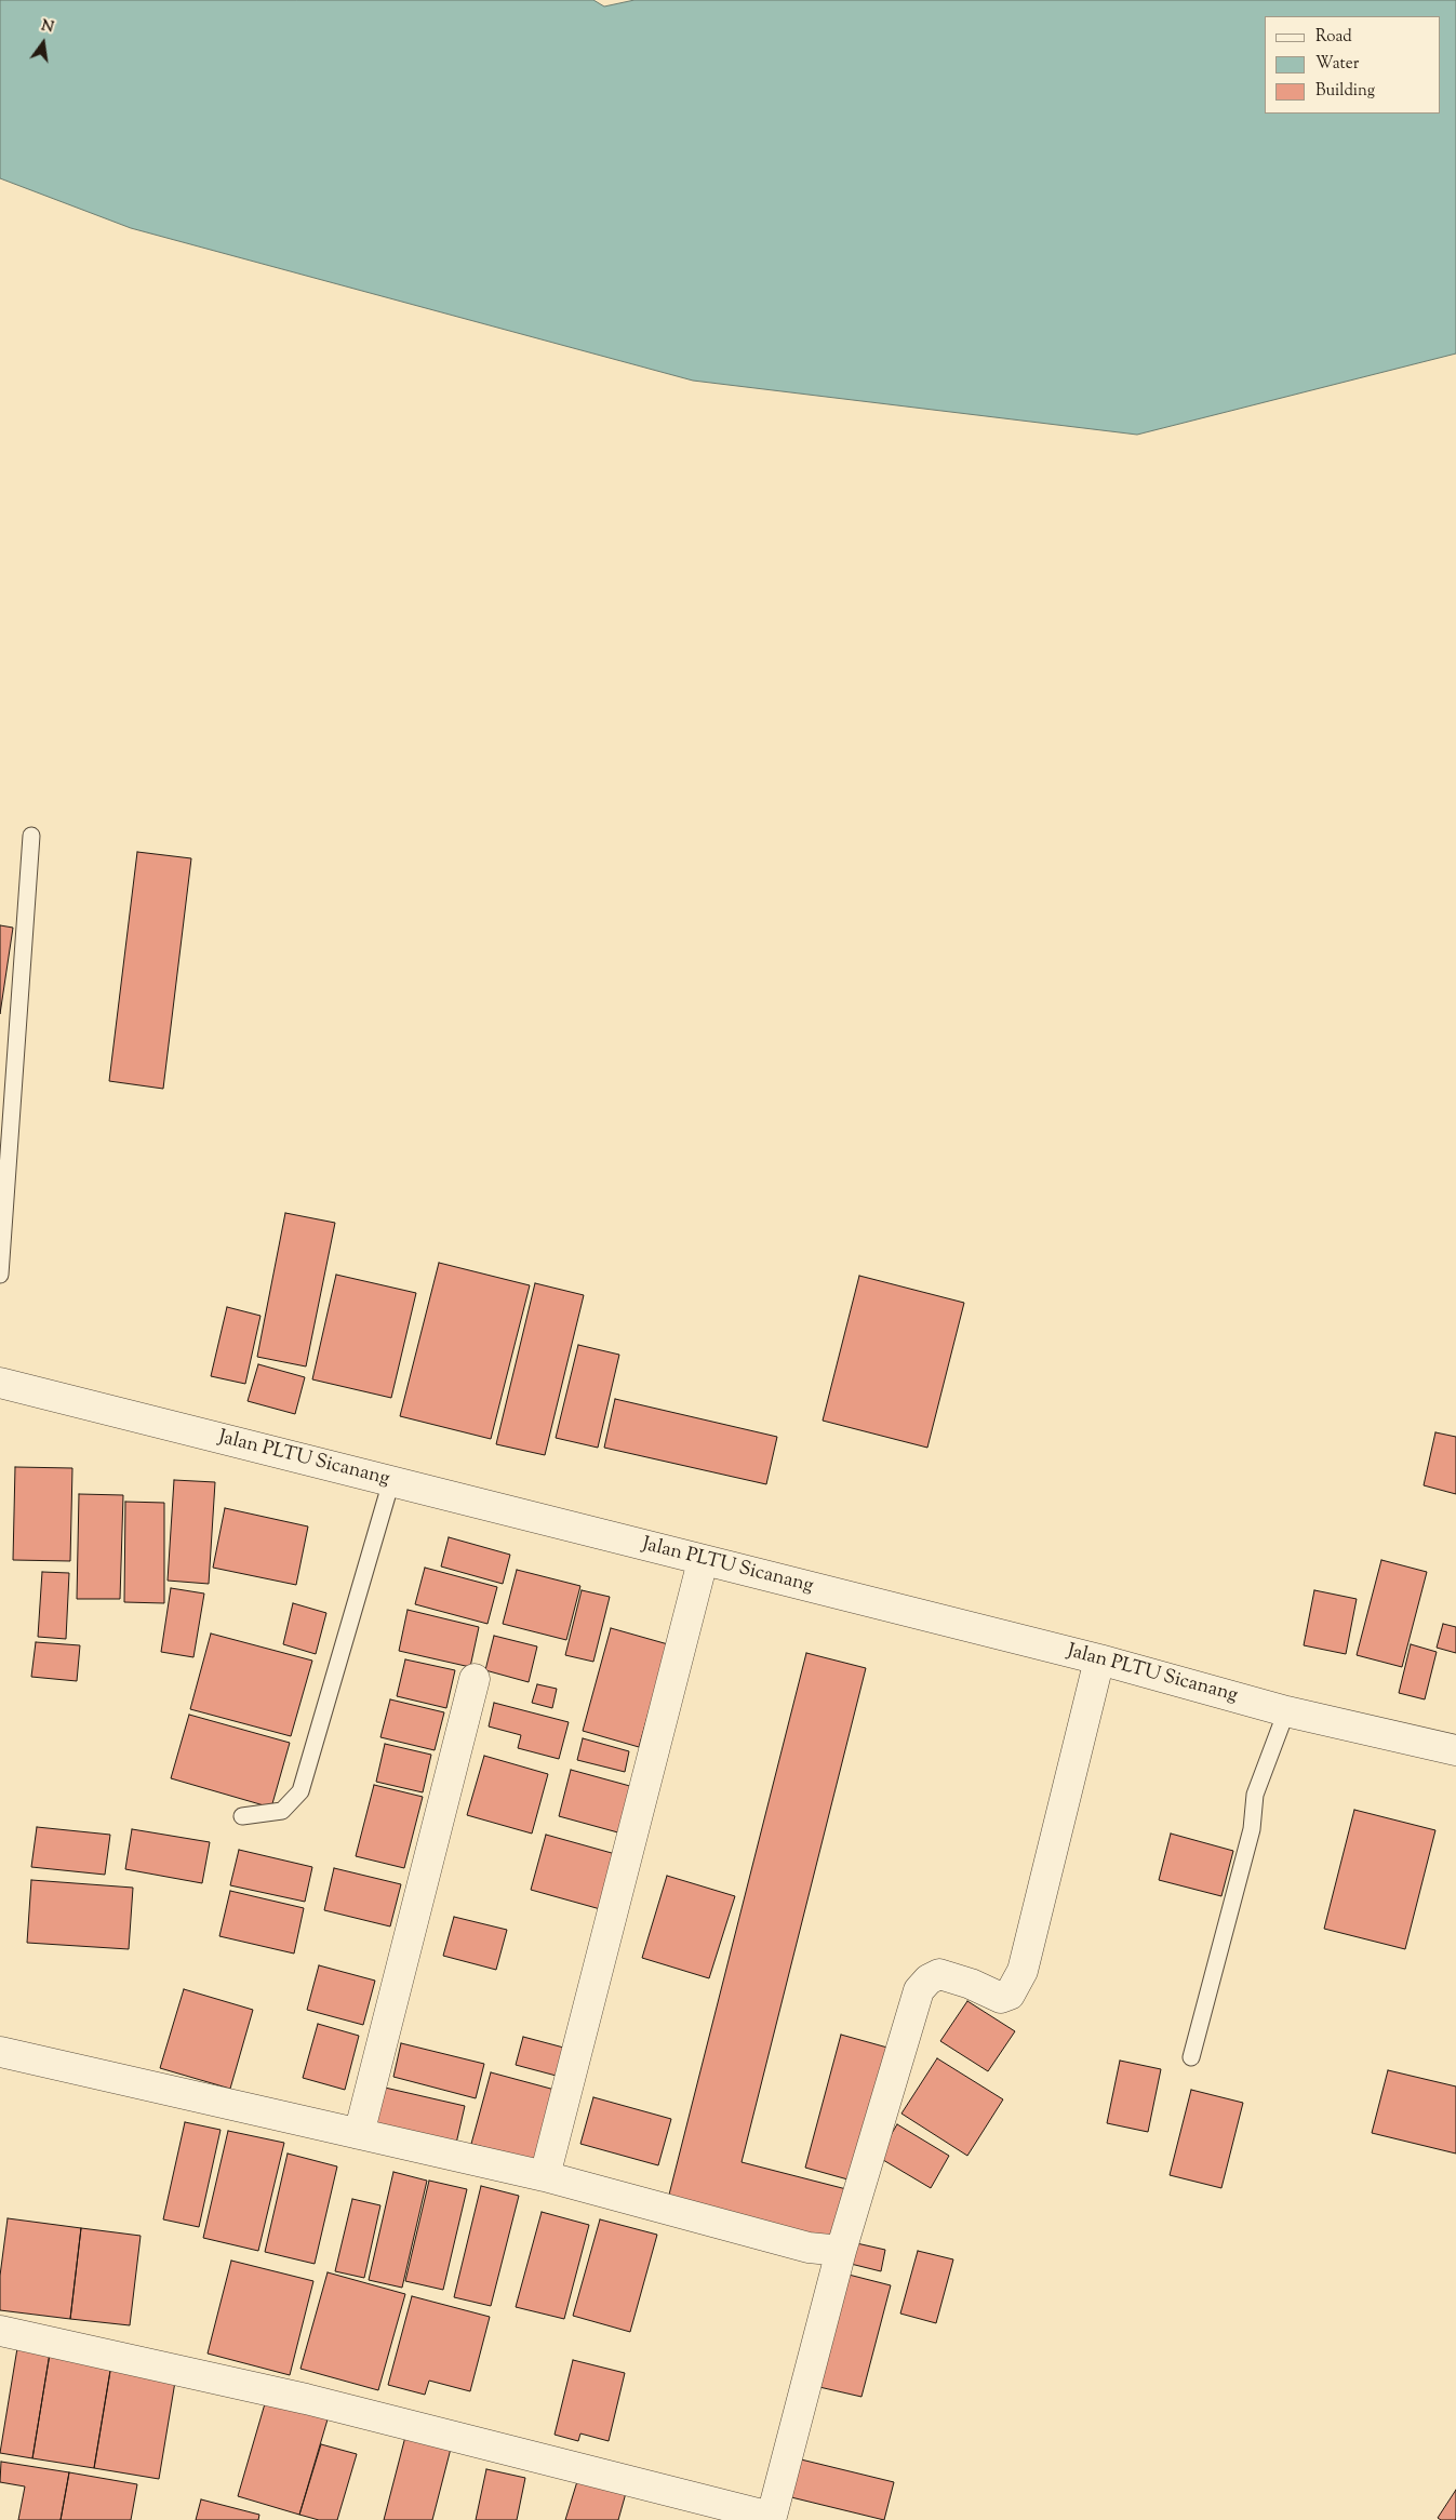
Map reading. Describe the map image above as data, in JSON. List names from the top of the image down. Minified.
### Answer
{"streets":{"street":["Jalan PLTU Sicanang"]},"legend":["Road","Water","Building"],"north":"top"}
